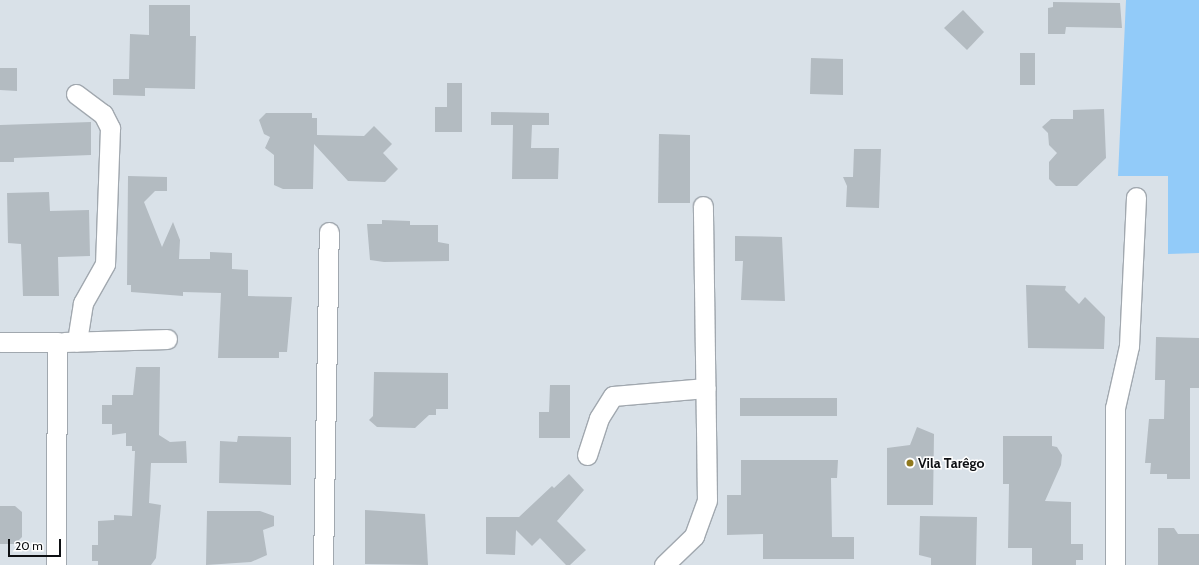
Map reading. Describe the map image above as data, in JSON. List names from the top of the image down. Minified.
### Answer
{"places":["Vila Tarêgo"],"scale_bar":"20 m"}
